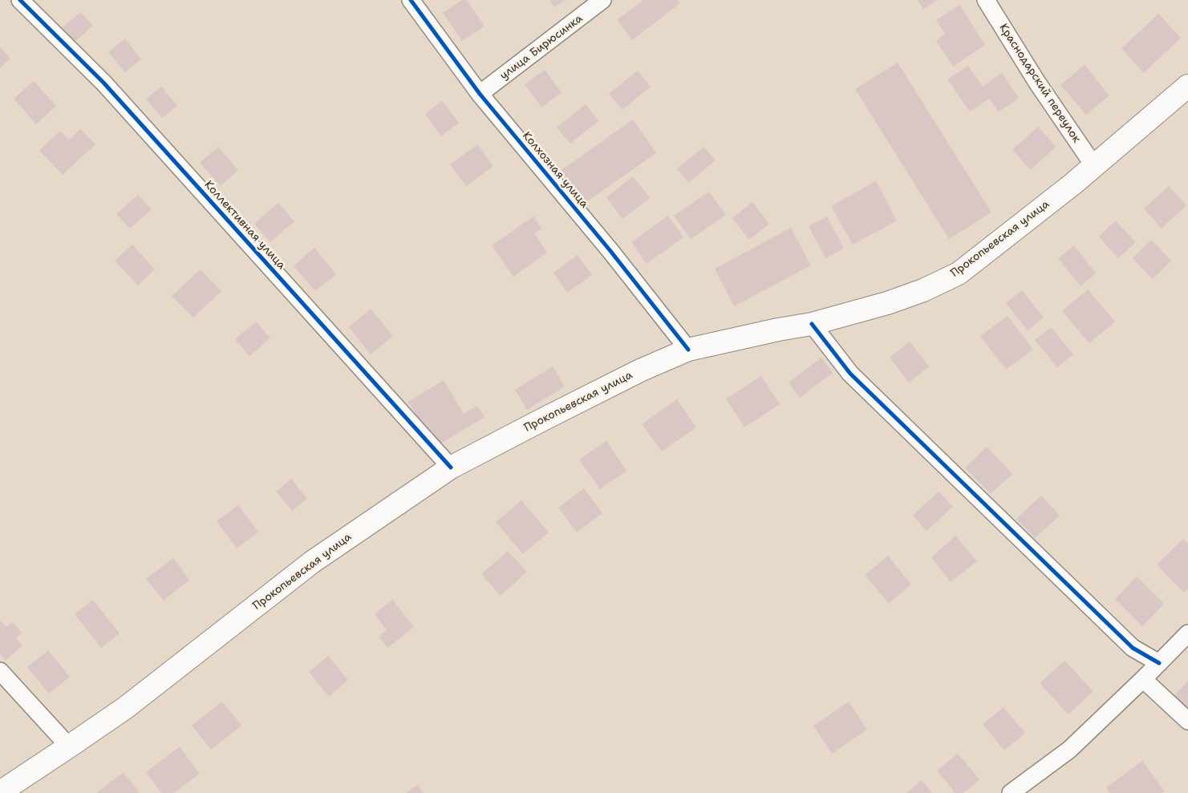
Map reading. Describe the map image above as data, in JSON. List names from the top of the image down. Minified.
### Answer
{"streets":{"main road":["Прокопьевская улица"],"street":["улица Бирюсинка","Краснодарский переулок","Колхозная улица","Коллективная улица"]},"crossings":[["улица Бирюсинка","Колхозная улица"],["Краснодарский переулок","Прокопьевская улица"],["Колхозная улица","Прокопьевская улица"],["Коллективная улица","Прокопьевская улица"]]}
